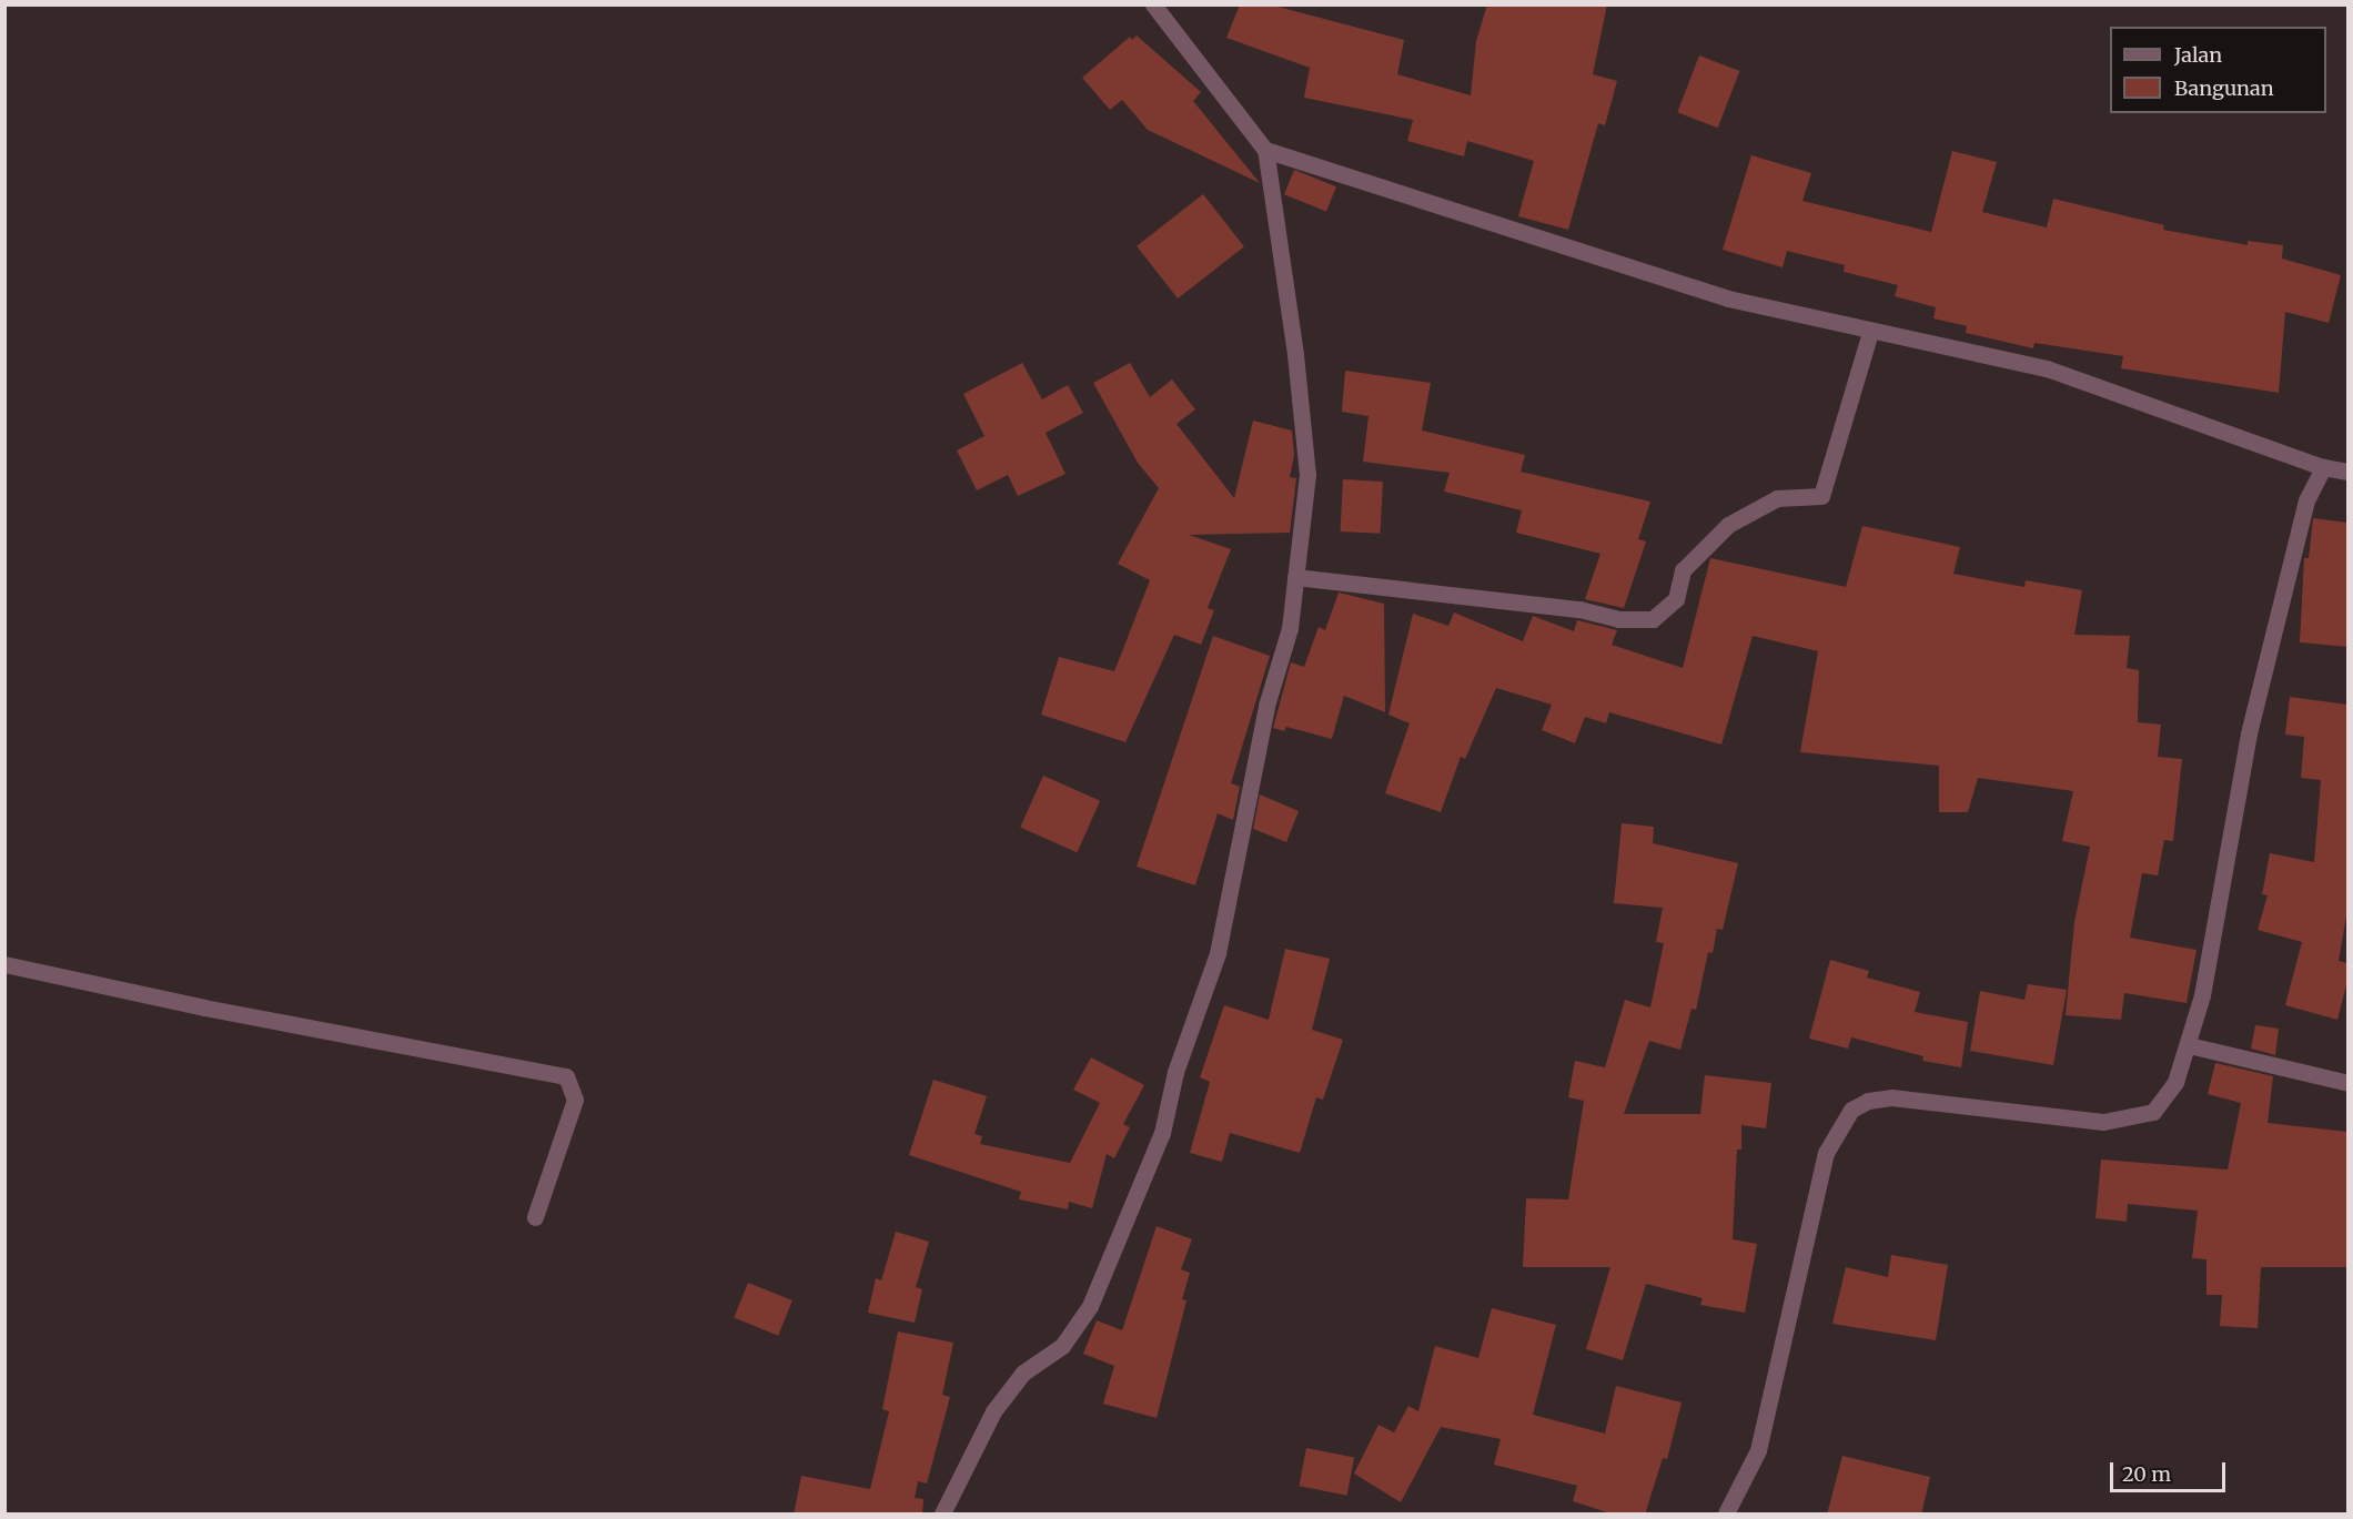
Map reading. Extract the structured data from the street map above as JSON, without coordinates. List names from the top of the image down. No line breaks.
{"legend":["Jalan","Bangunan"],"scale_bar":"20 m"}
